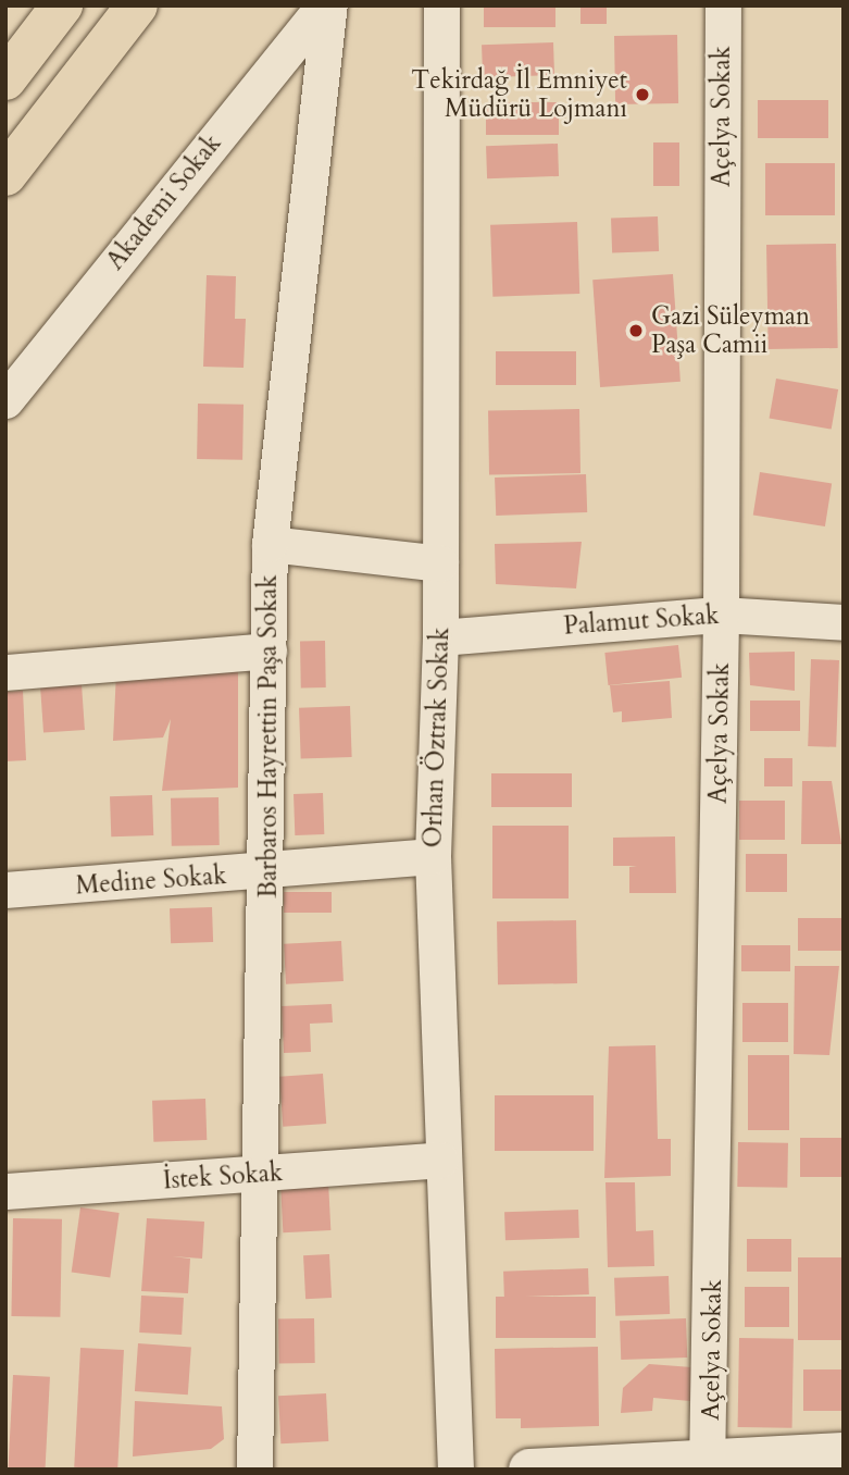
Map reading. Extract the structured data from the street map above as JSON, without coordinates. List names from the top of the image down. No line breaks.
{"streets":{"street":["Açelya Sokak","Akademi Sokak","Palamut Sokak","Barbaros Hayrettin Paşa Sokak","Orhan Öztrak Sokak","Medine Sokak","İstek Sokak"]},"crossings":[["Açelya Sokak","Palamut Sokak"],["Palamut Sokak","Orhan Öztrak Sokak"],["Barbaros Hayrettin Paşa Sokak","Medine Sokak"],["Barbaros Hayrettin Paşa Sokak","İstek Sokak"],["Orhan Öztrak Sokak","Medine Sokak"],["Orhan Öztrak Sokak","İstek Sokak"]],"places":["Tekirdağ İl Emniyet Müdürü Lojmanı","Gazi Süleyman Paşa Camii"]}
